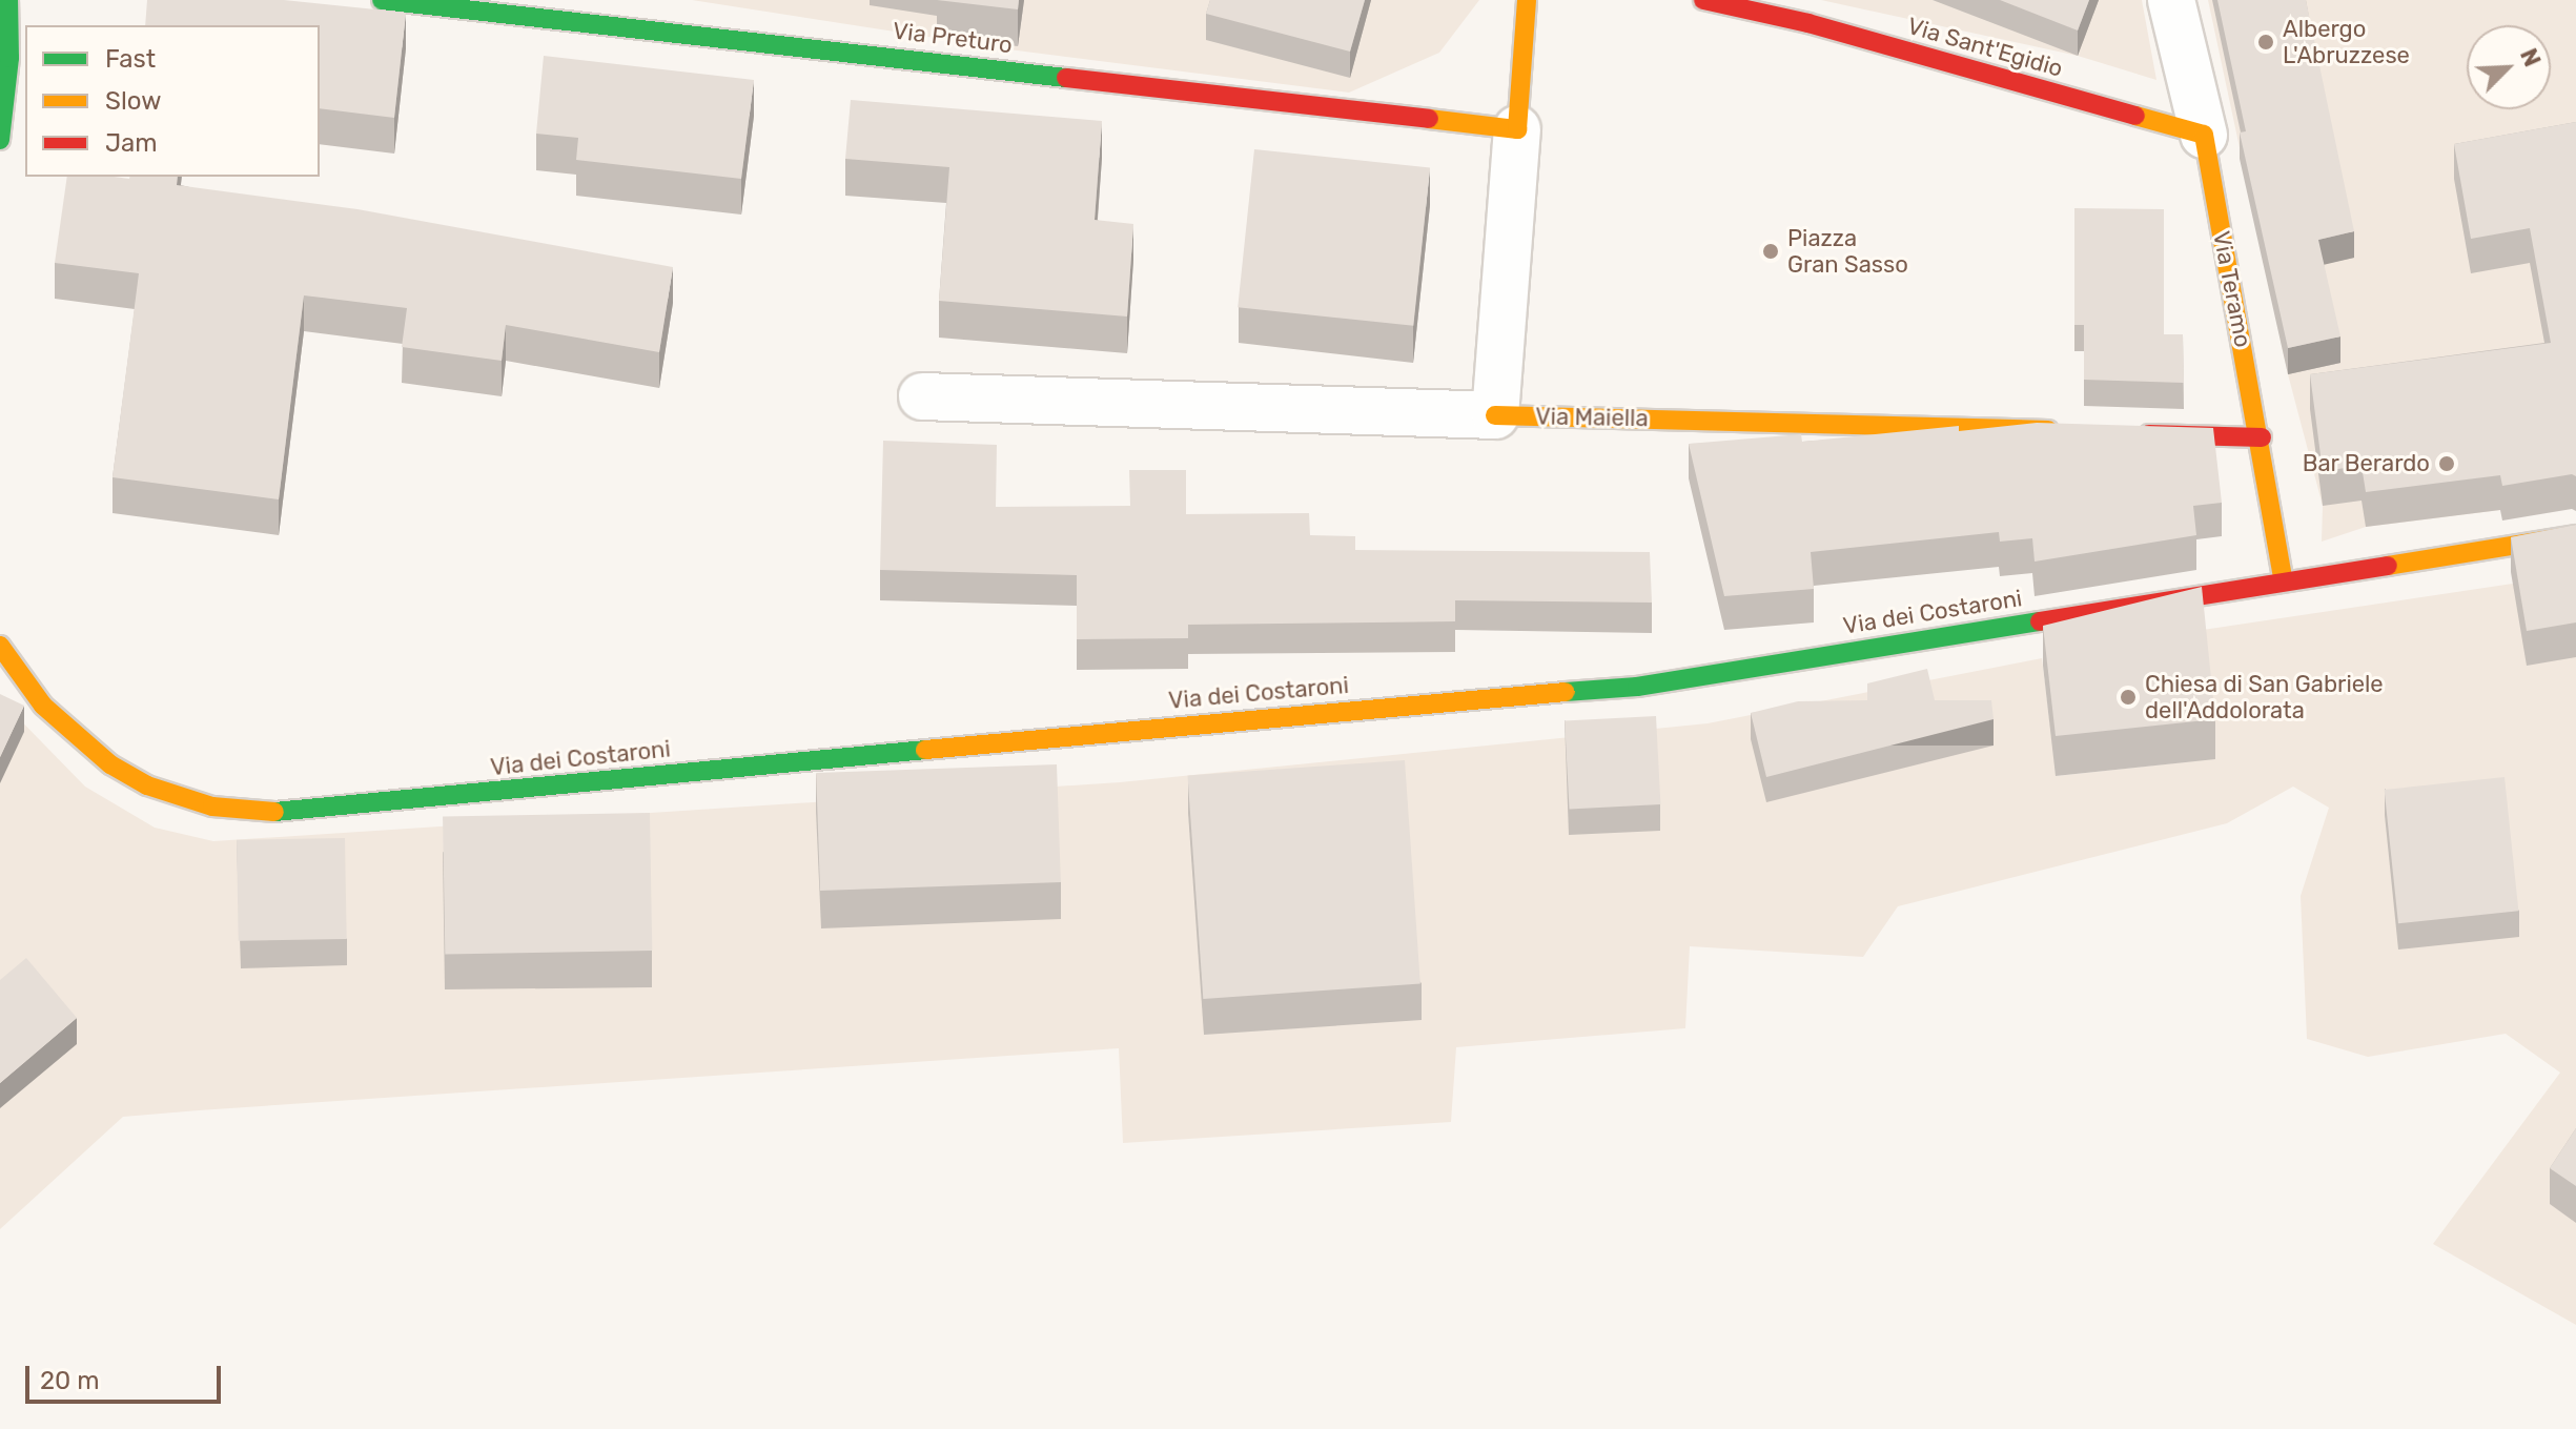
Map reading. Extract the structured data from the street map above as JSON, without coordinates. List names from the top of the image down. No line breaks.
{"streets":{"street":["Via Preturo","Via Sant'Egidio","Via Teramo","Via Maiella","Via dei Costaroni"]},"crossings":[["Via Sant'Egidio","Via Teramo"],["Via Teramo","Via dei Costaroni"]],"places":["Albergo L'Abruzzese","Piazza Gran Sasso","Bar Berardo","Chiesa di San Gabriele dell'Addolorata"],"legend":["Fast","Slow","Jam"],"scale_bar":"20 m","north":"top right"}
